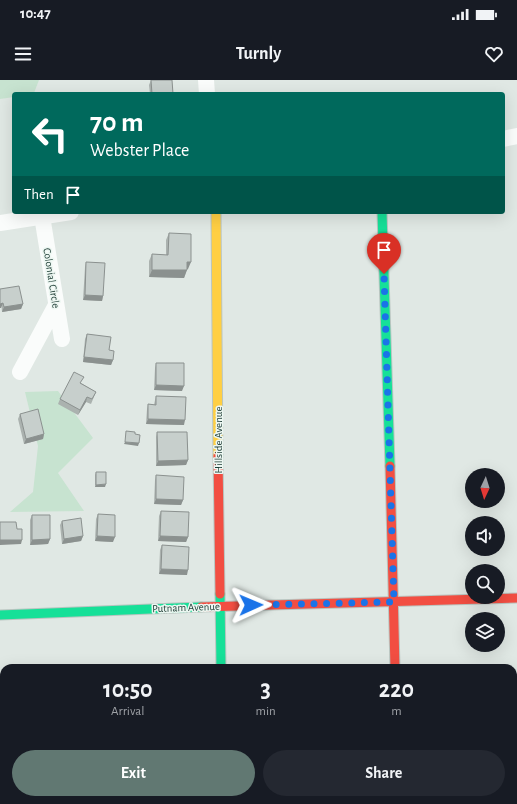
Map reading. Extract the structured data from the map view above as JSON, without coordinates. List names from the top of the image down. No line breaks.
{"streets":{"street":["Colonial Circle","Hillside Avenue","Putnam Avenue"]},"crossings":[["Hillside Avenue","Putnam Avenue"]],"north":"bottom","page":{"status":"10:47","header":"Turnly","turn":["70 m","Webster Place"],"then":"Then","eta":["10:50","Arrival","3","min","220","m"],"buttons":["Exit","Share"]}}
